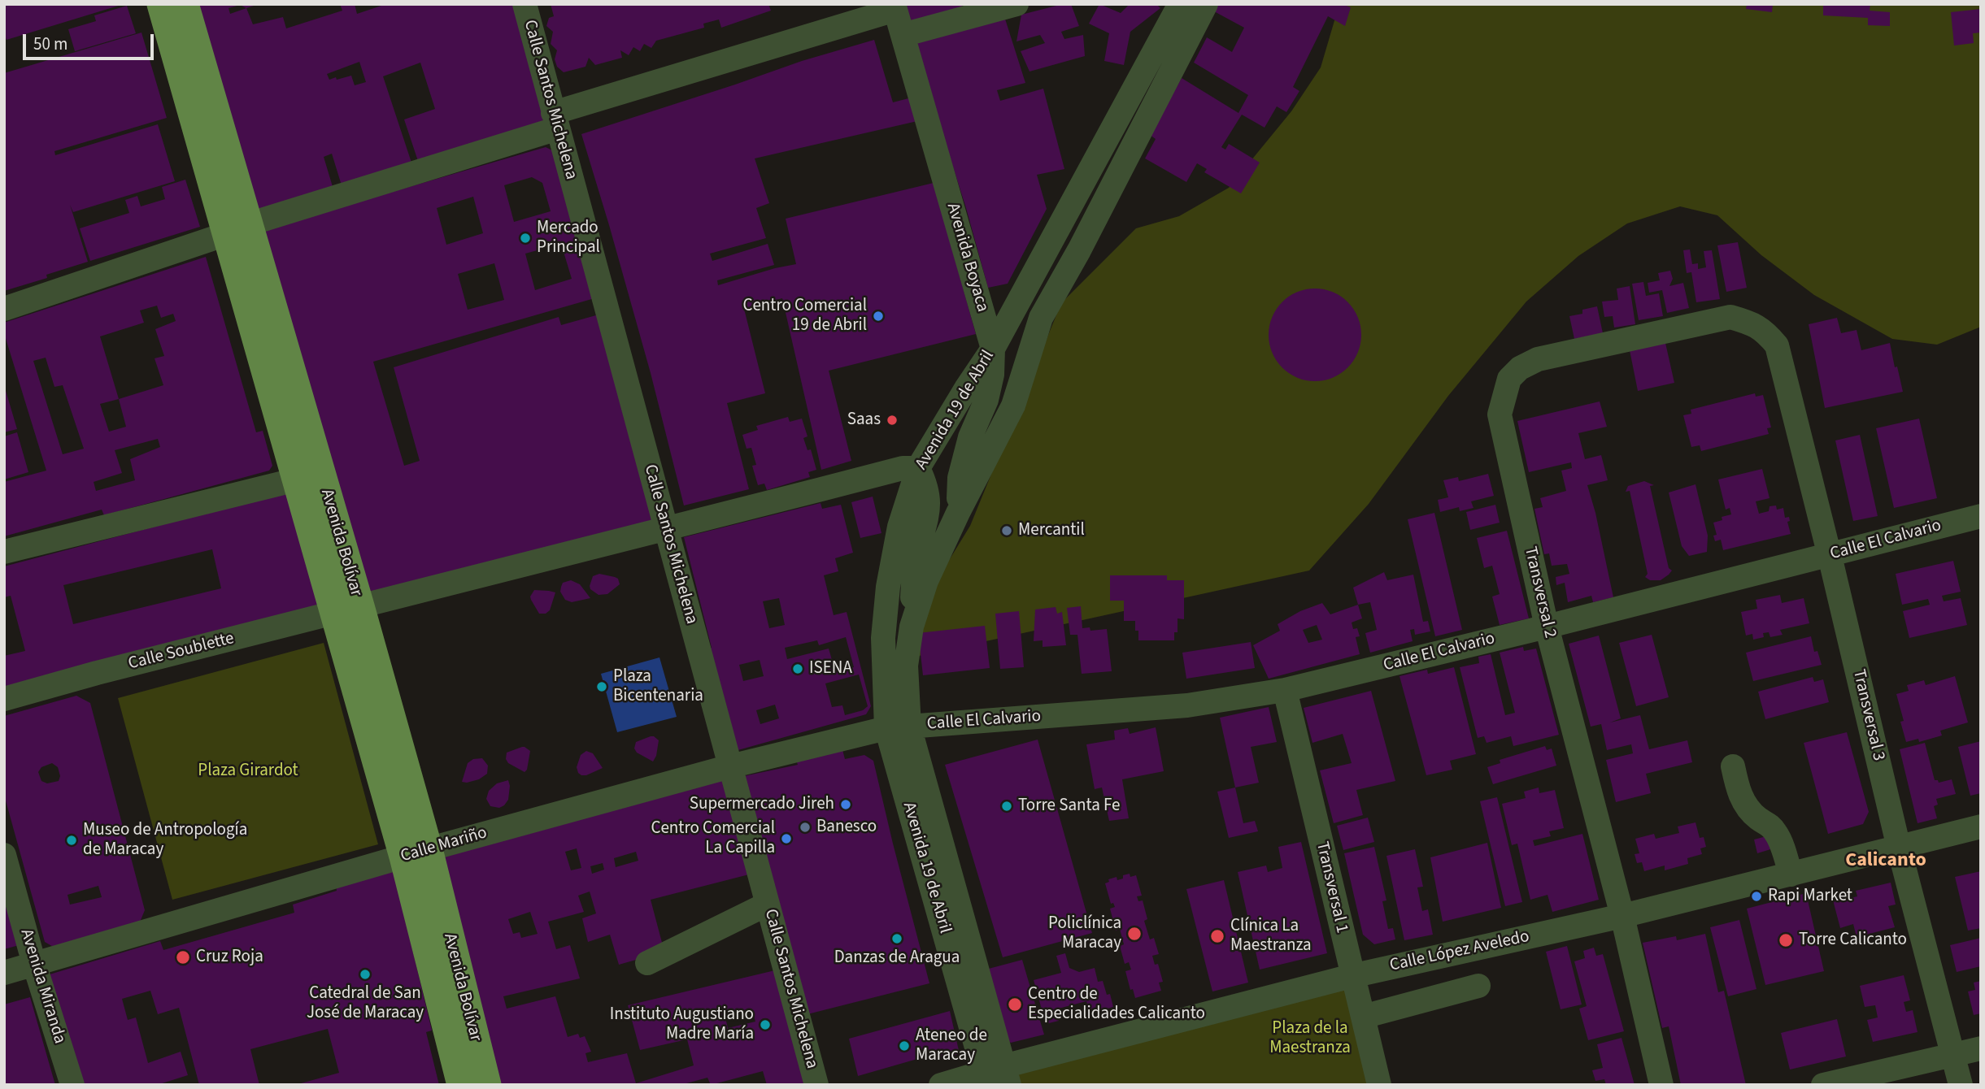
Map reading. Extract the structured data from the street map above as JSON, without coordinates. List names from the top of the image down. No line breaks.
{"streets":{"main road":["Avenida Bolívar"],"street":["Calle Santos Michelena","Avenida Boyaca","Avenida 19 de Abril","Calle El Calvario","Transversal 2","Calle Soublette","Transversal 3","Calle Mariño","Transversal 1","Calle López Aveledo","Avenida Miranda"]},"crossings":[["Calle Santos Michelena","Calle Soublette"],["Calle Santos Michelena","Calle Mariño"],["Avenida Boyaca","Avenida 19 de Abril"],["Avenida 19 de Abril","Calle El Calvario"],["Avenida 19 de Abril","Calle Soublette"],["Avenida 19 de Abril","Calle Mariño"],["Avenida 19 de Abril","Calle López Aveledo"],["Calle El Calvario","Transversal 2"],["Calle El Calvario","Transversal 3"],["Calle El Calvario","Calle Mariño"],["Calle El Calvario","Transversal 1"],["Avenida Bolívar","Calle Soublette"],["Avenida Bolívar","Calle Mariño"],["Transversal 2","Transversal 3"],["Transversal 2","Calle López Aveledo"],["Transversal 3","Calle López Aveledo"],["Calle Mariño","Avenida Miranda"],["Transversal 1","Calle López Aveledo"]],"districts":["Calicanto"],"parks":["Plaza Girardot","Plaza de la Maestranza"],"places":["Mercado Principal","Centro Comercial 19 de Abril","Saas","Mercantil","ISENA","Plaza Bicentenaria","Supermercado Jireh","Torre Santa Fe","Banesco","Centro Comercial La Capilla","Museo de Antropología de Maracay","Rapi Market","Policlínica Maracay","Clínica La Maestranza","Danzas de Aragua","Torre Calicanto","Cruz Roja","Catedral de San José de Maracay","Centro de Especialidades Calicanto","Instituto Augustiano Madre María","Ateneo de Maracay"],"scale_bar":"50 m"}
